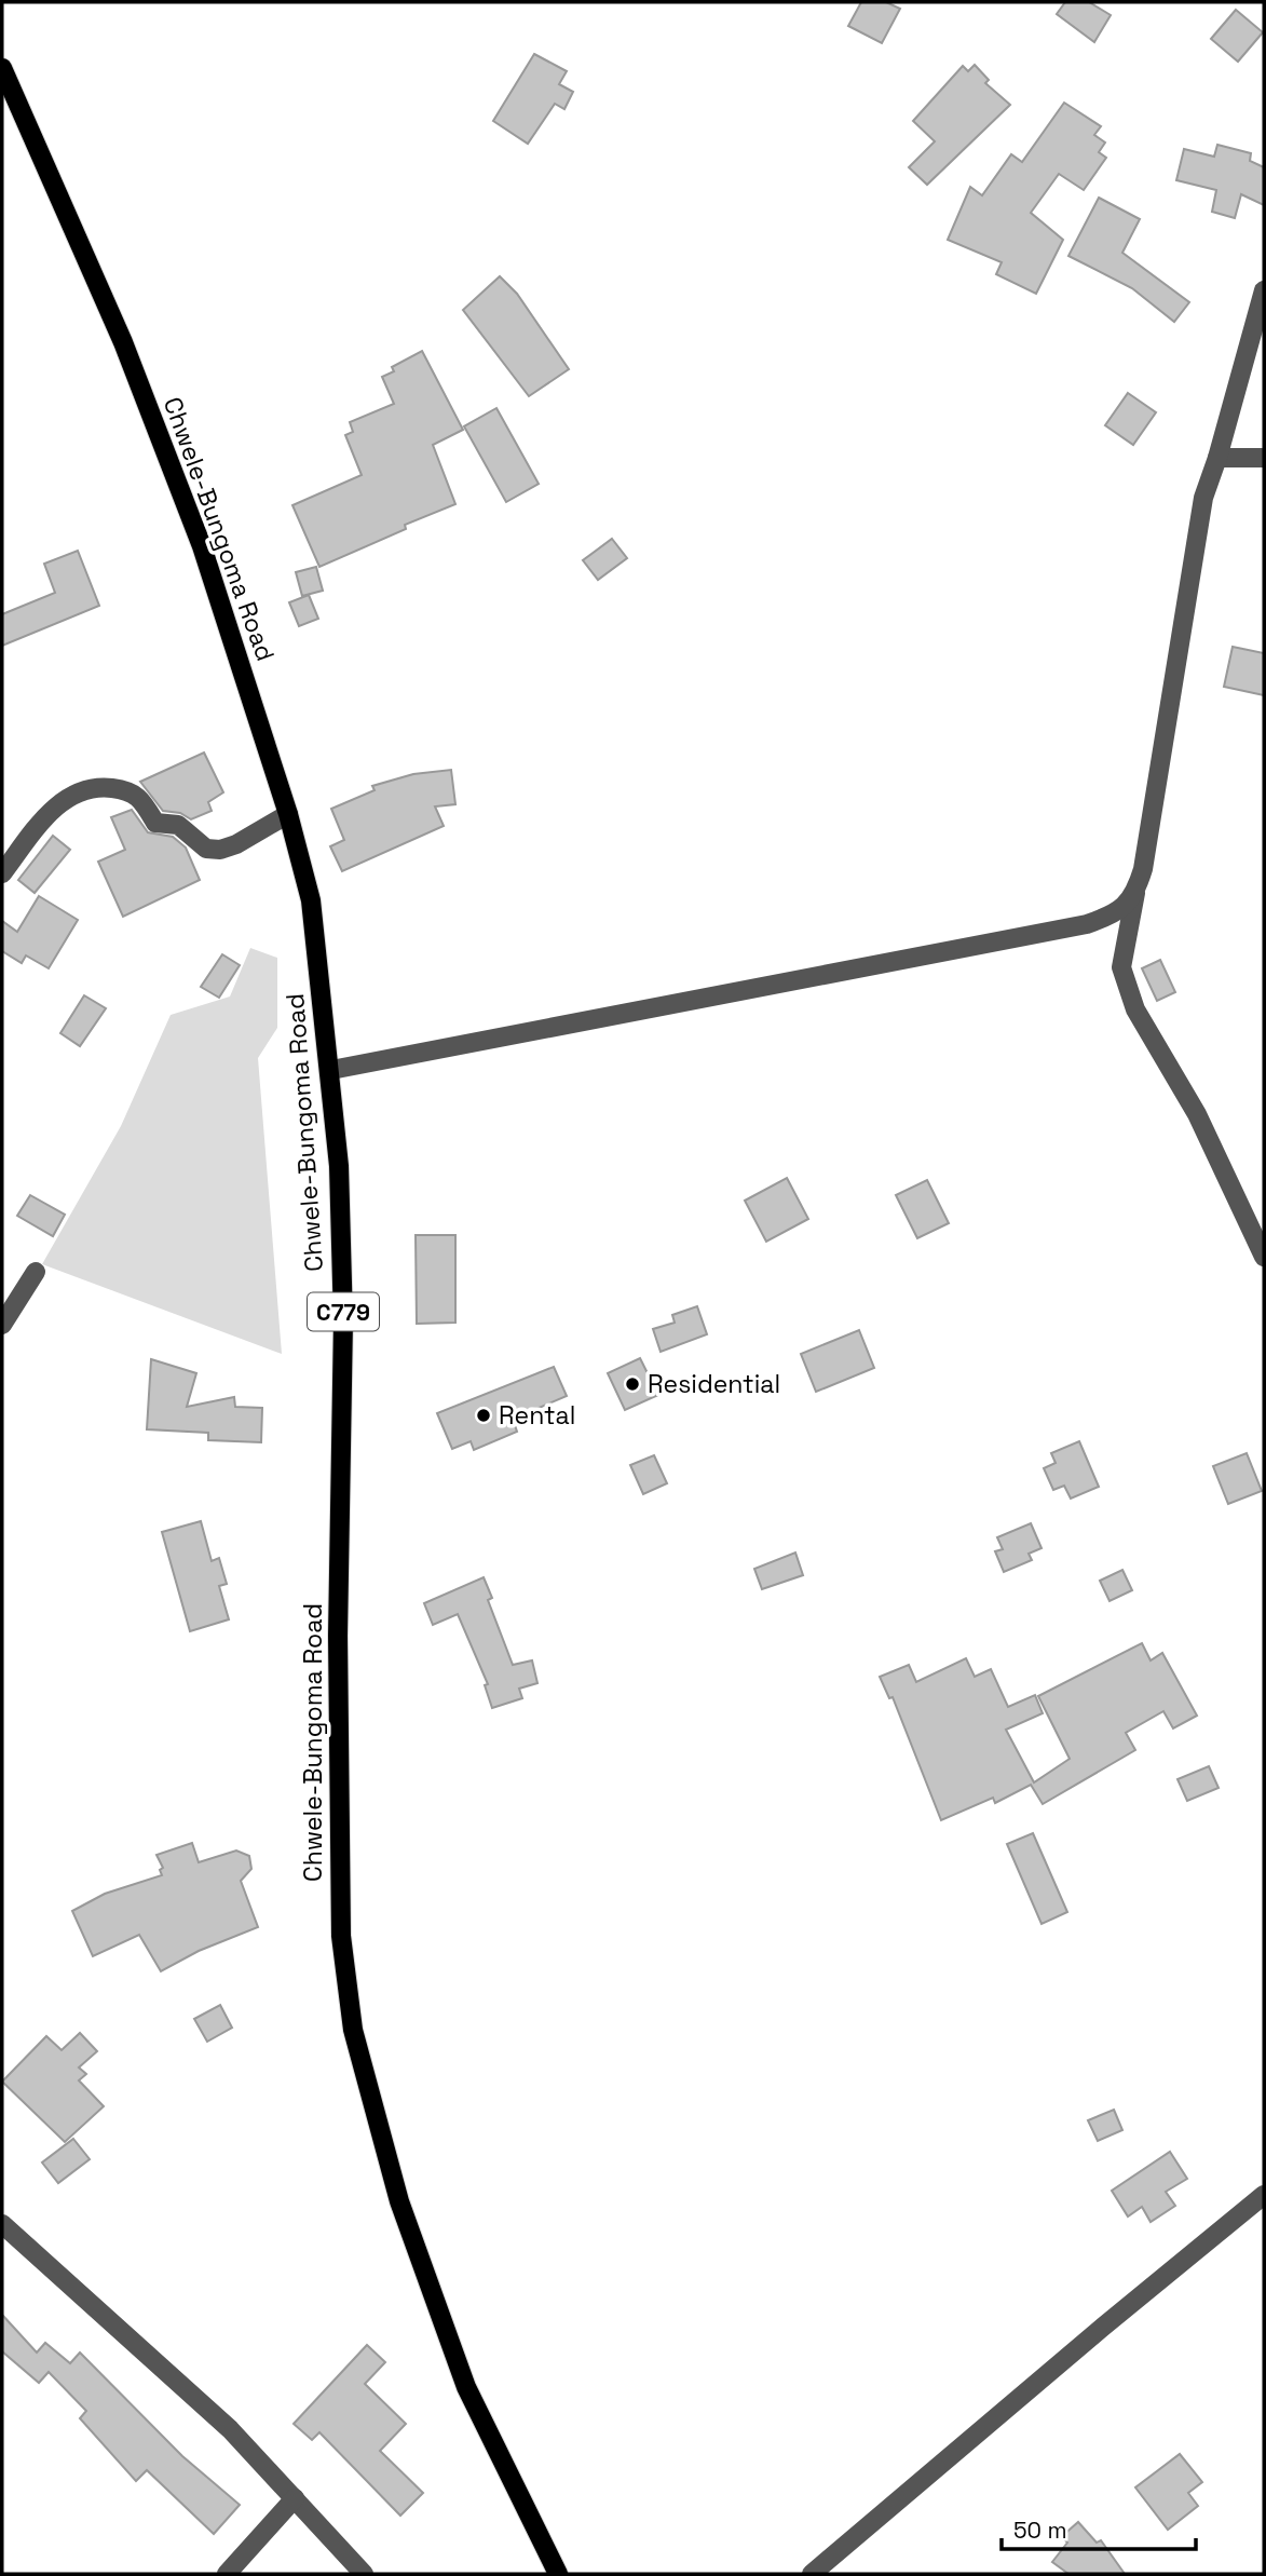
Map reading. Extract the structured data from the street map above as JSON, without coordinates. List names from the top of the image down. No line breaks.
{"streets":{"main road":["Chwele-Bungoma Road","C779"]},"places":["Residential","Rental"],"scale_bar":"50 m"}
